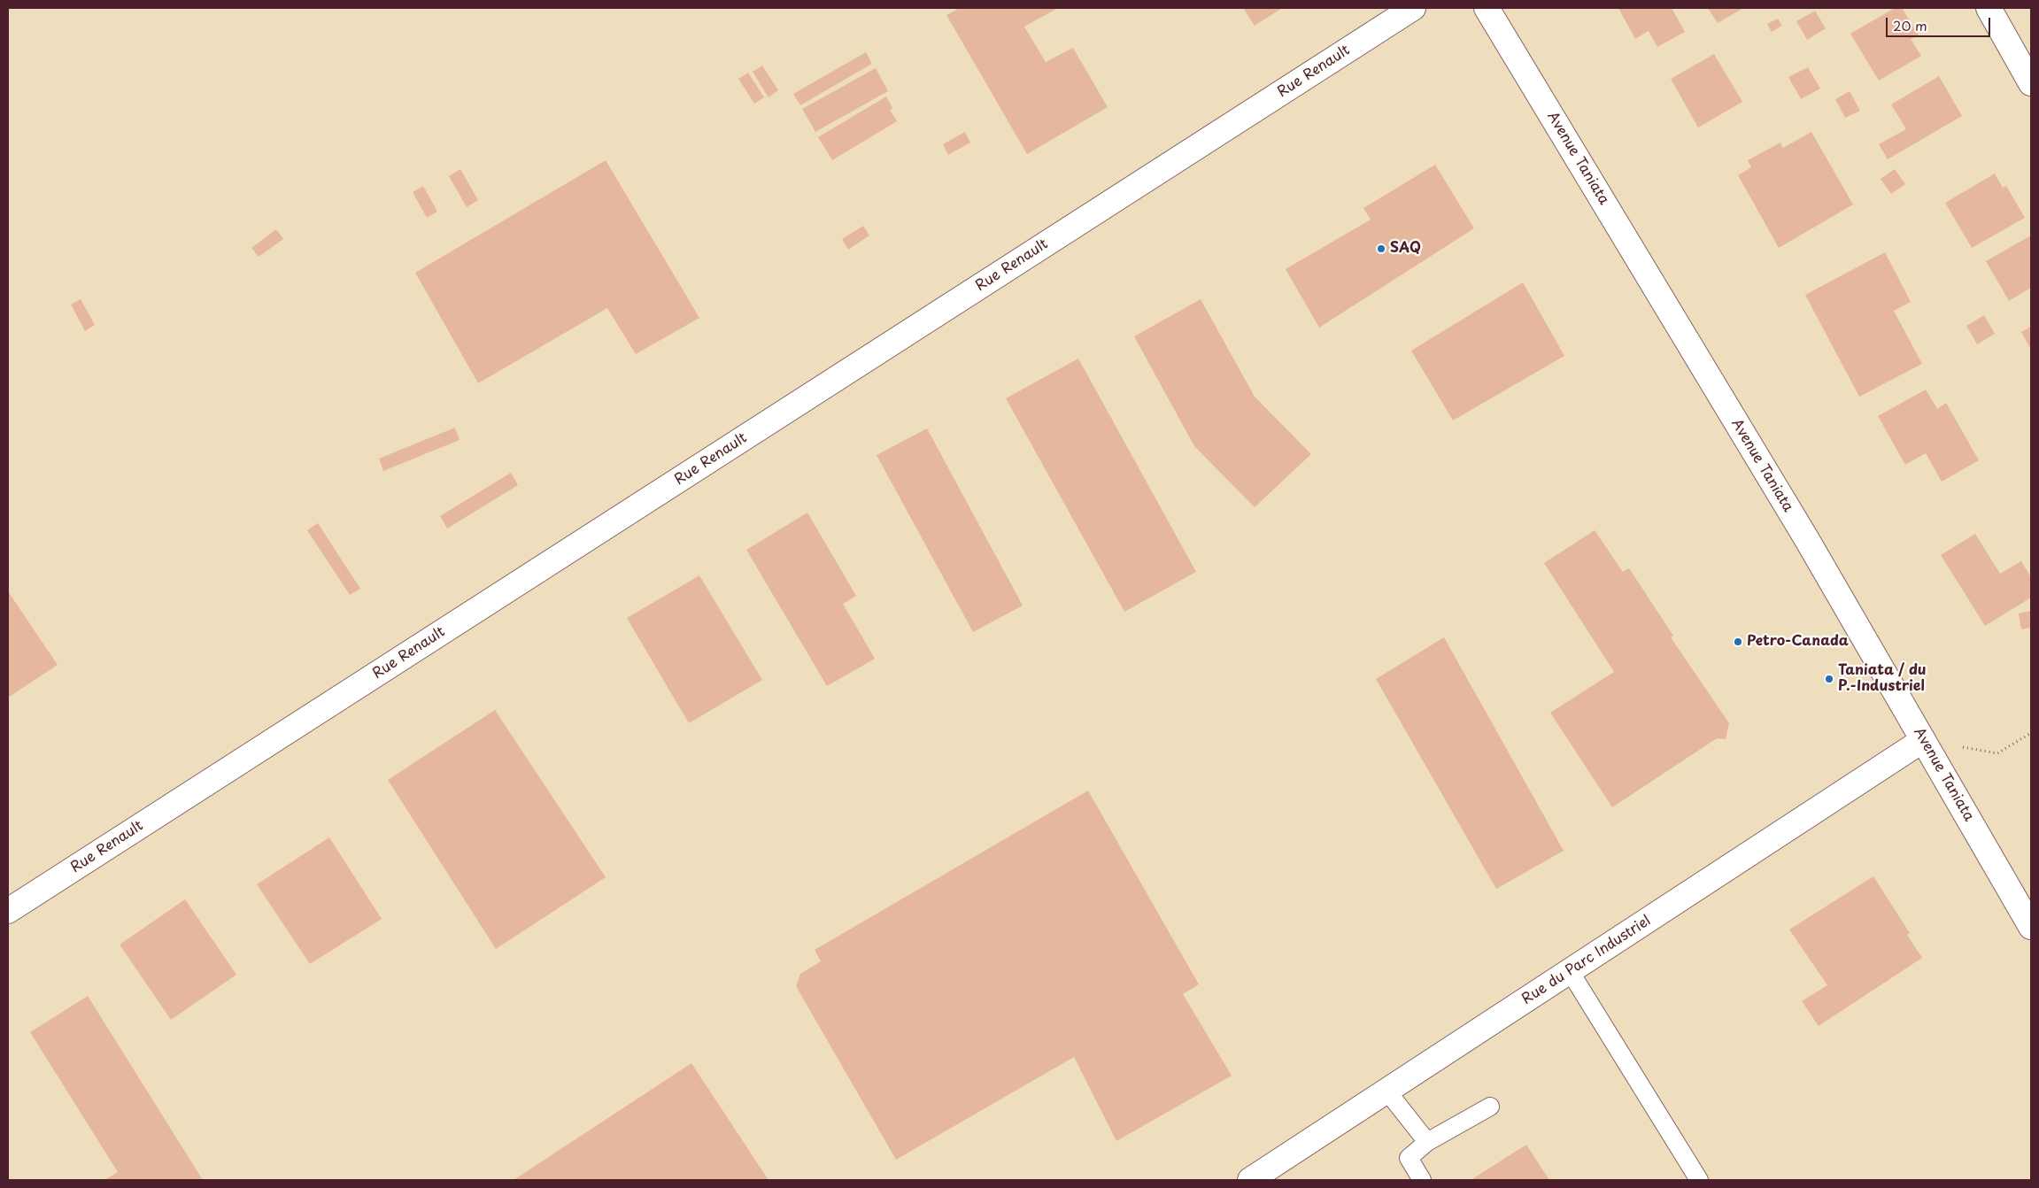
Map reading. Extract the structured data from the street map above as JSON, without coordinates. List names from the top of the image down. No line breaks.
{"streets":{"street":["Rue Renault","Avenue Taniata","Rue du Parc Industriel"]},"crossings":[["Avenue Taniata","Rue du Parc Industriel"]],"places":["SAQ","Petro-Canada","Taniata / du P.-Industriel"],"scale_bar":"20 m"}
